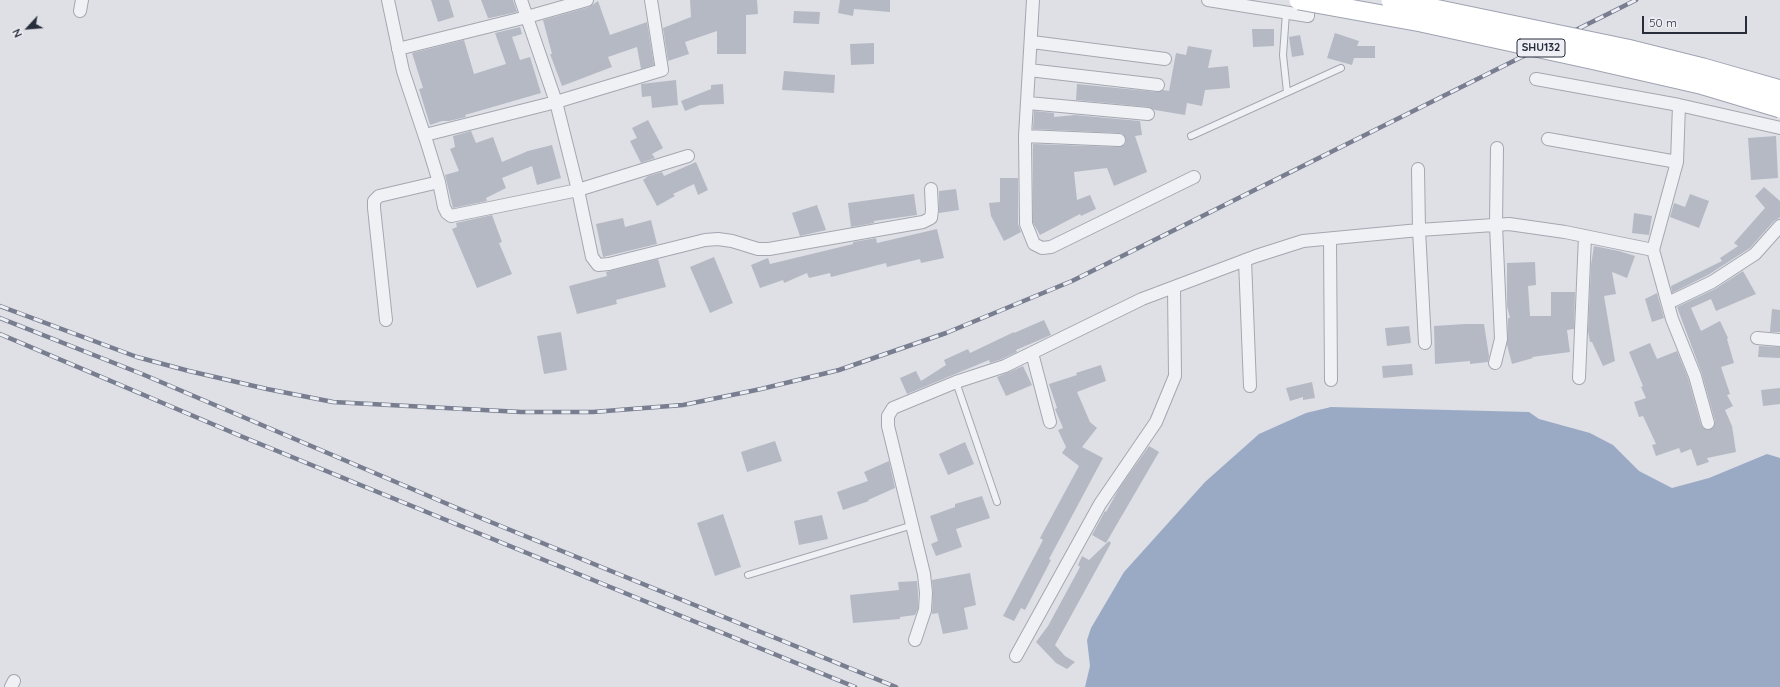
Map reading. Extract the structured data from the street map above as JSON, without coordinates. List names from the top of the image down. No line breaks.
{"streets":{"main road":["SHU132"]},"scale_bar":"50 m","north":"bottom left"}
